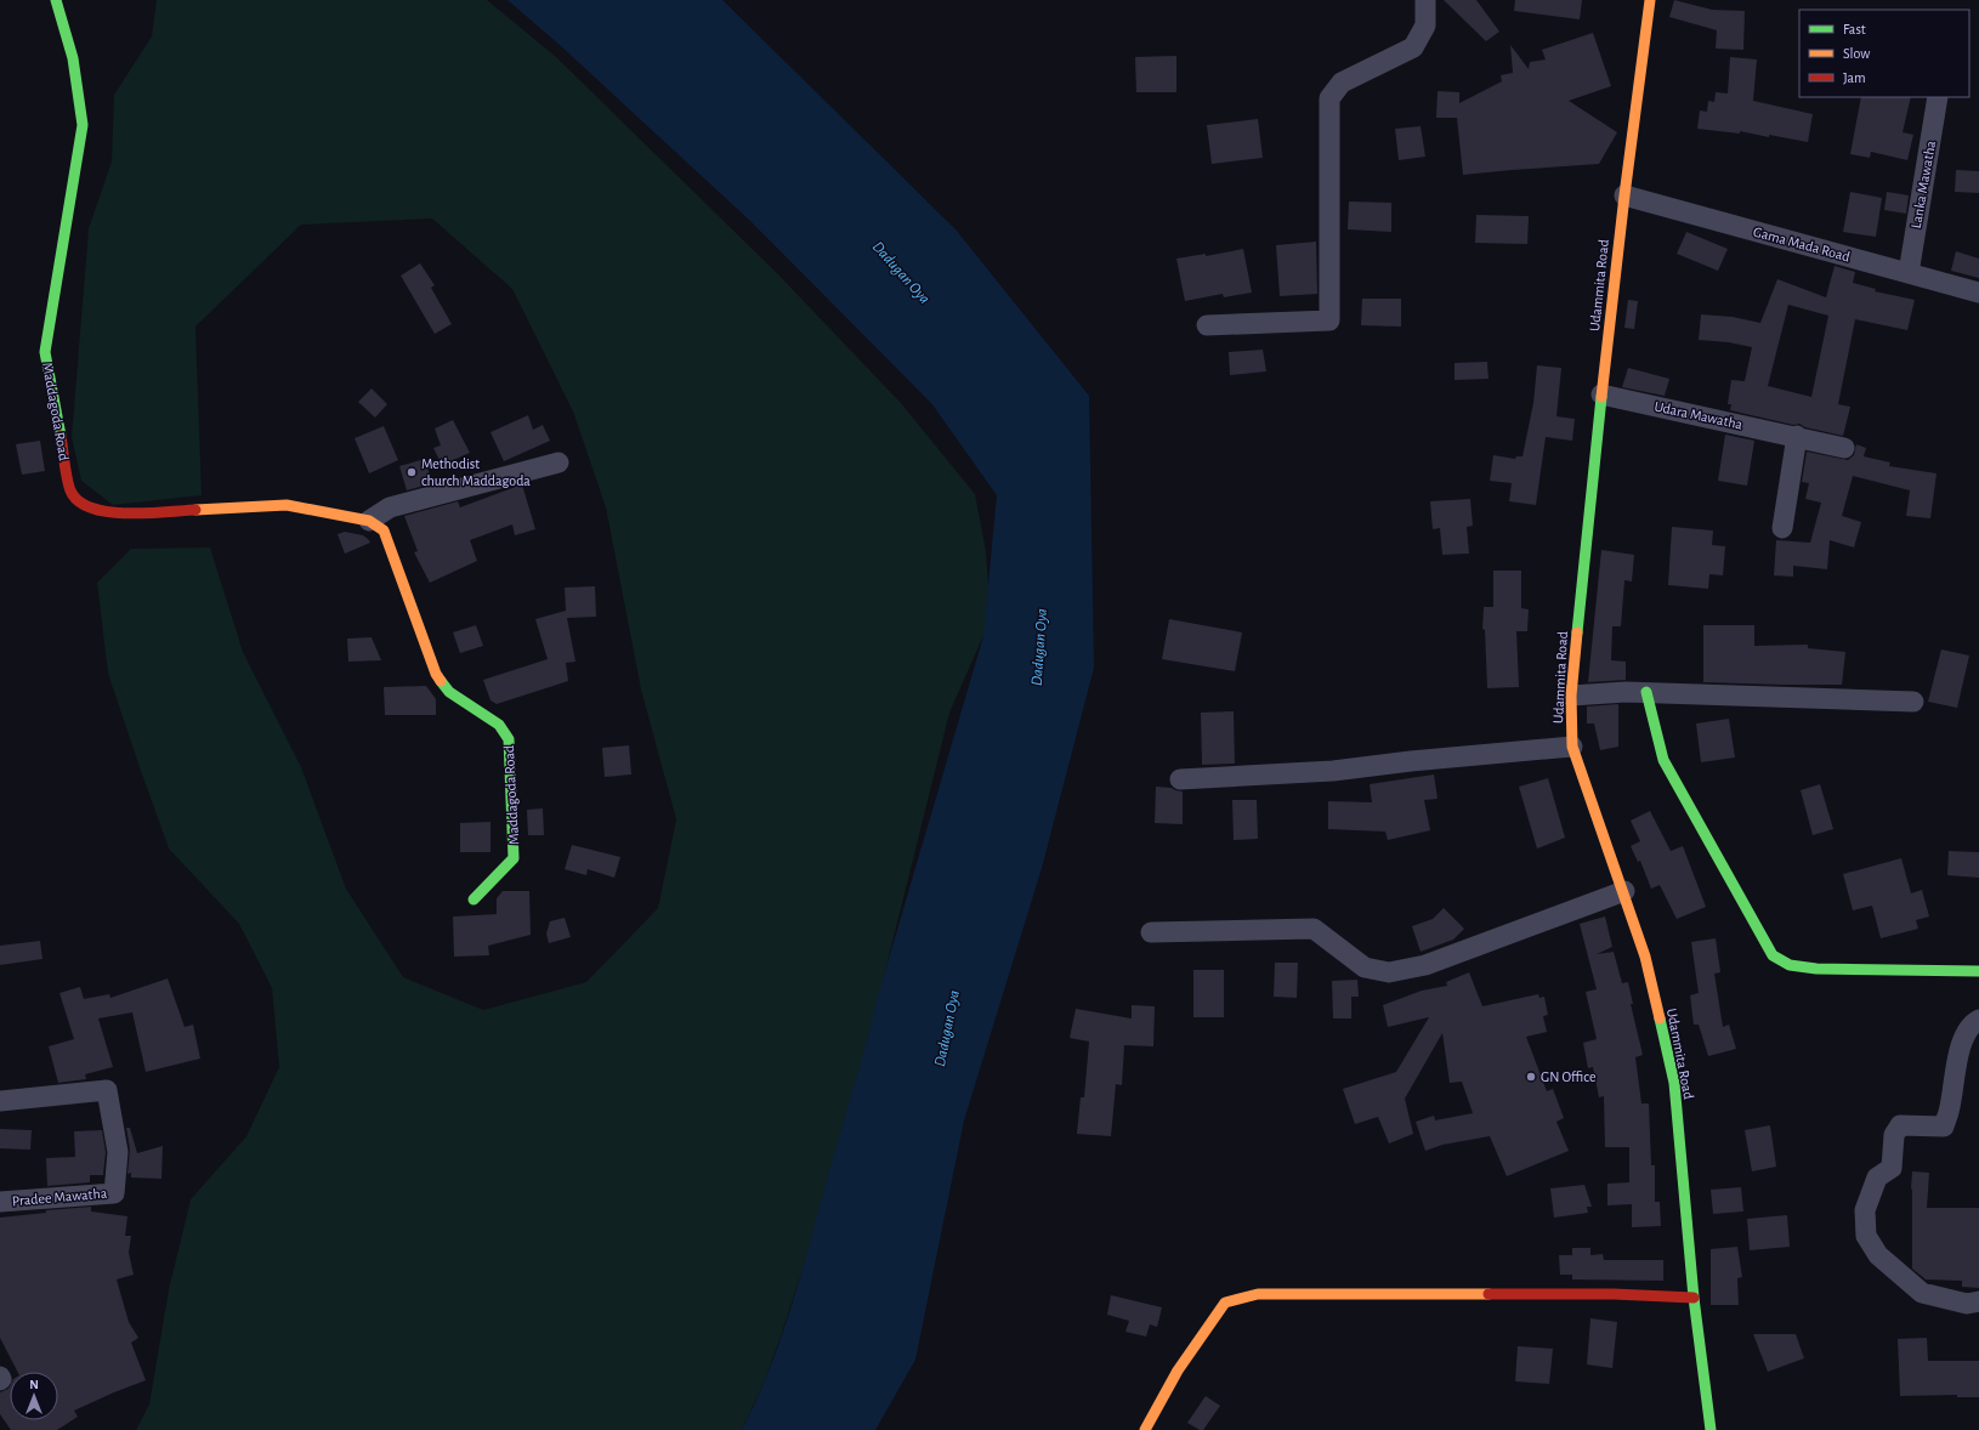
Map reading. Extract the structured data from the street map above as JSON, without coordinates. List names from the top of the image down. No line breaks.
{"streets":{"street":["Lanka Mawatha","Gama Mada Road","Udammita Road","Maddagoda Road","Udara Mawatha","Pradee Mawatha"]},"crossings":[["Lanka Mawatha","Gama Mada Road"],["Gama Mada Road","Udammita Road"],["Udammita Road","Udara Mawatha"]],"water":["Dadugan Oya"],"places":["Methodist church Maddagoda","GN Office"],"legend":["Fast","Slow","Jam"],"north":"top"}
